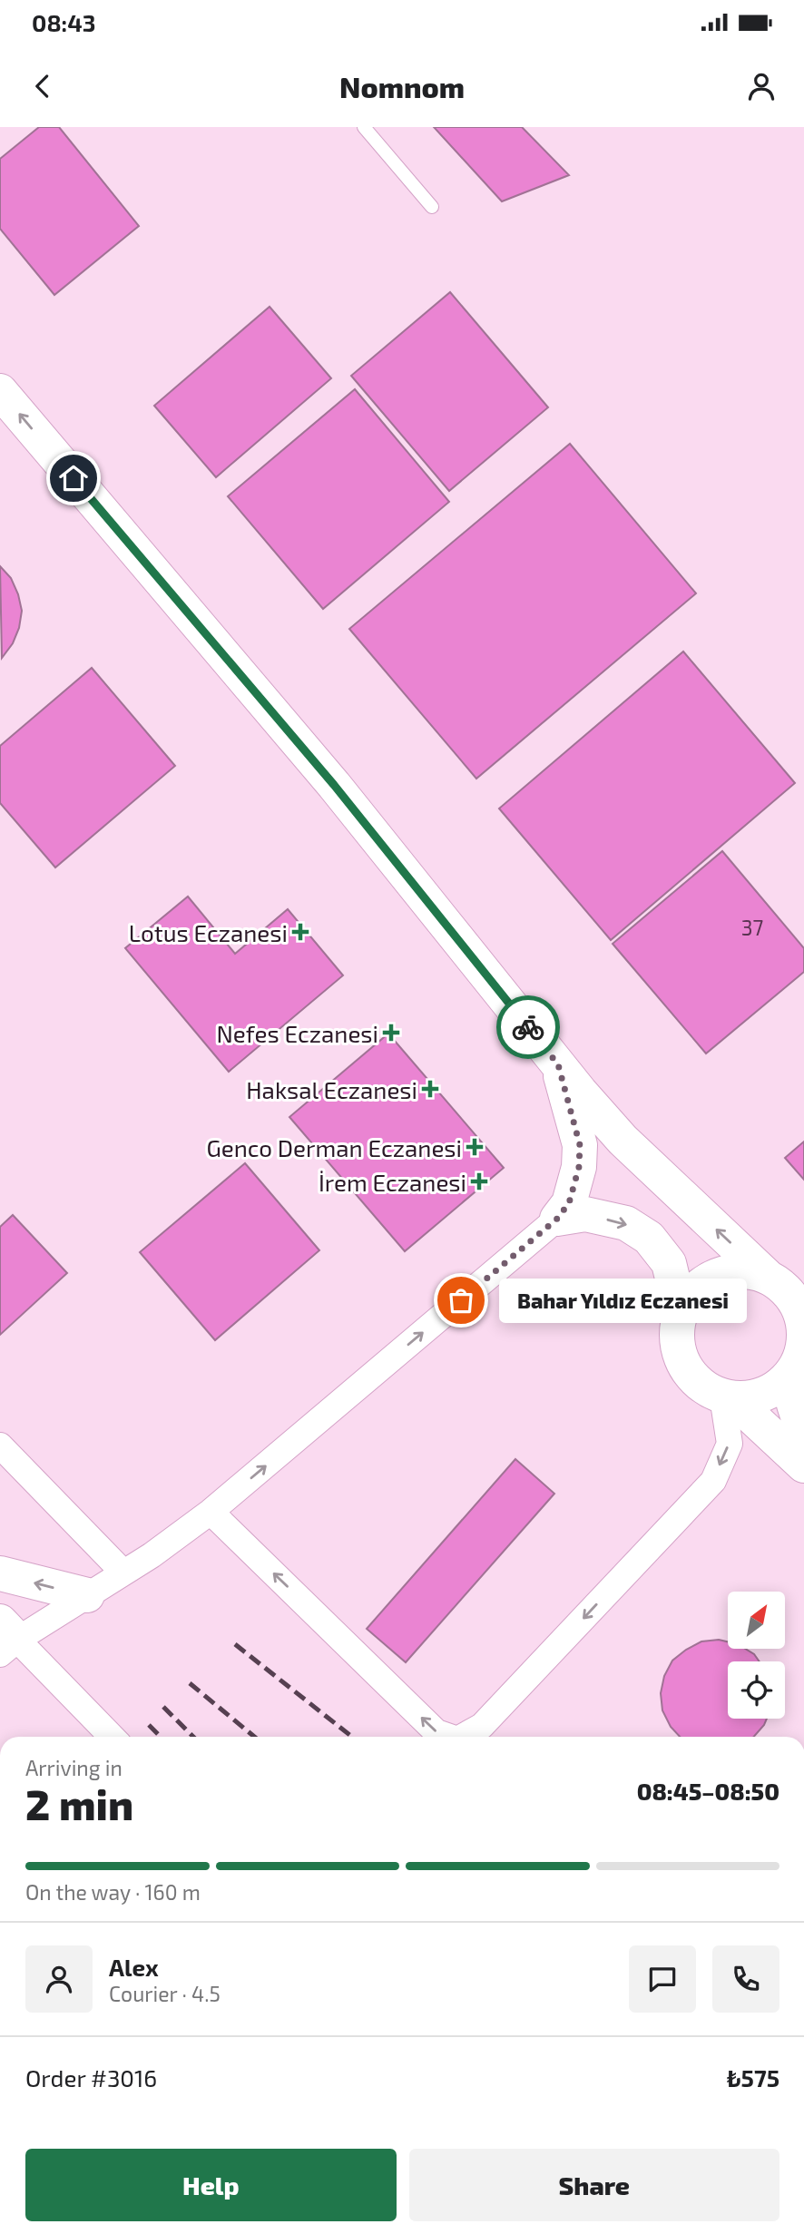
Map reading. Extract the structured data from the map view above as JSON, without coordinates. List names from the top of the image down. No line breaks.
{"places":{"health":["Lotus Eczanesi","Nefes Eczanesi","Haksal Eczanesi","Genco Derman Eczanesi","İrem Eczanesi"],"other":["Bahar Yıldız Eczanesi"]},"house_numbers":["37"],"north":"top right","page":{"status":"08:43","header":"Nomnom","bubble":"Bahar Yıldız Eczanesi","heading":["2 min","Arriving in","08:45–08:50"],"panel":["Alex","Courier · 4.5","Order #3016","₺575"],"bar":"On the way · 160 m","buttons":["Help","Share"]}}
